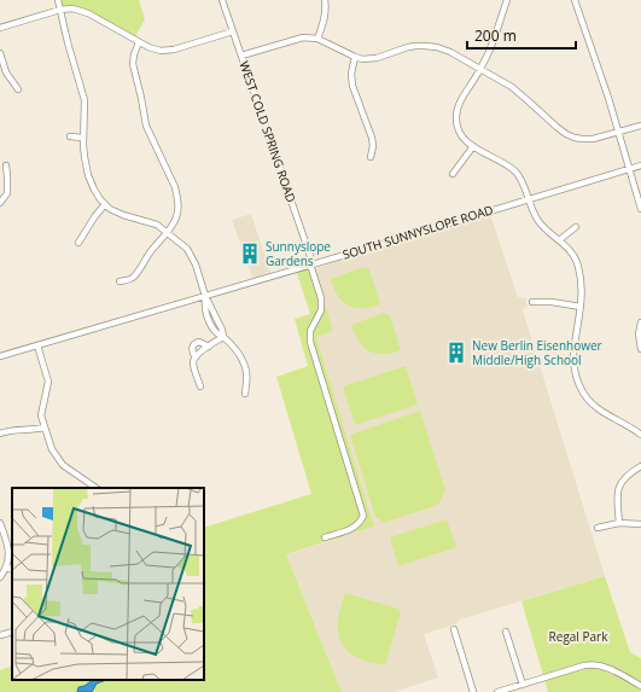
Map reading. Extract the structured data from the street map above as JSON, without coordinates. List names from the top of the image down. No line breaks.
{"streets":{"street":["WEST COLD SPRING ROAD","SOUTH SUNNYSLOPE ROAD"]},"crossings":[["WEST COLD SPRING ROAD","SOUTH SUNNYSLOPE ROAD"]],"parks":["Regal Park"],"places":{"building":["Sunnyslope Gardens","New Berlin Eisenhower Middle/High School"]},"scale_bar":"200 m"}
